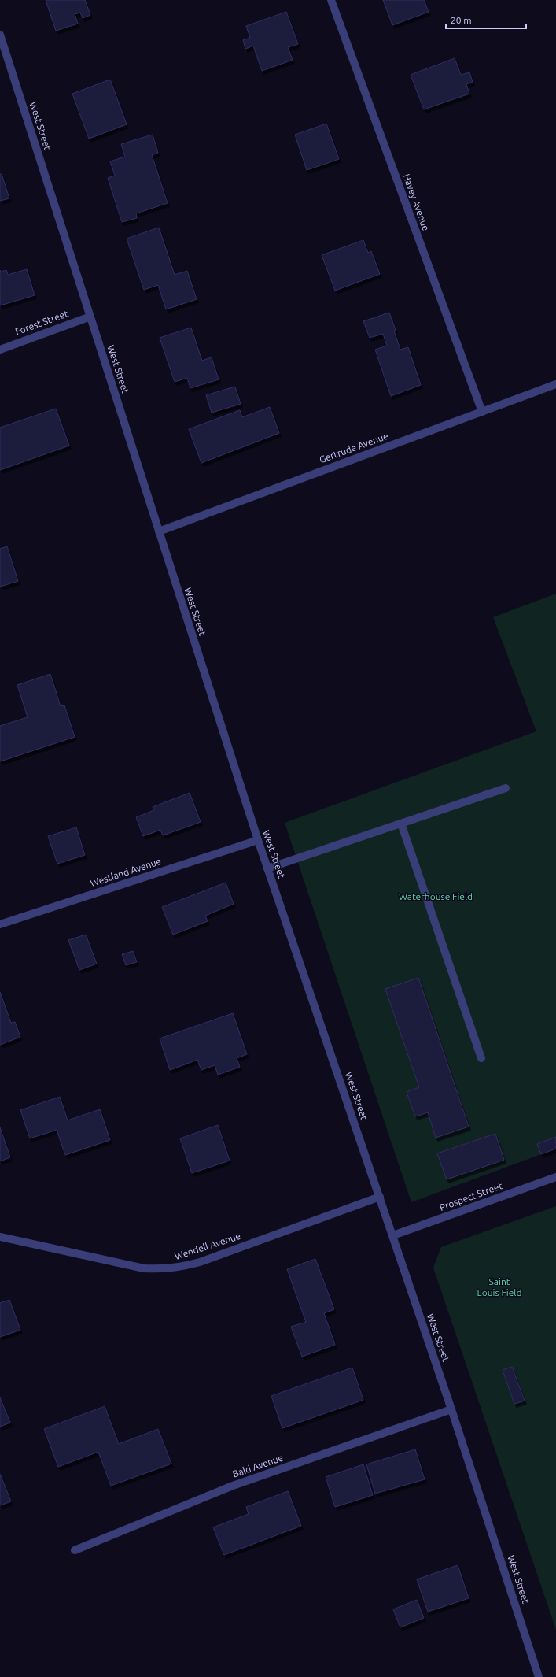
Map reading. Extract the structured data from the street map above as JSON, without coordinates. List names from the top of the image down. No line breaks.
{"streets":{"street":["West Street","Havey Avenue","Forest Street","Gertrude Avenue","Westland Avenue","Prospect Street","Wendell Avenue","Bald Avenue"]},"crossings":[["West Street","Forest Street"],["West Street","Gertrude Avenue"],["West Street","Westland Avenue"],["West Street","Prospect Street"],["West Street","Wendell Avenue"],["West Street","Bald Avenue"],["Havey Avenue","Gertrude Avenue"]],"parks":["Waterhouse Field","Saint Louis Field"],"scale_bar":"20 m"}
